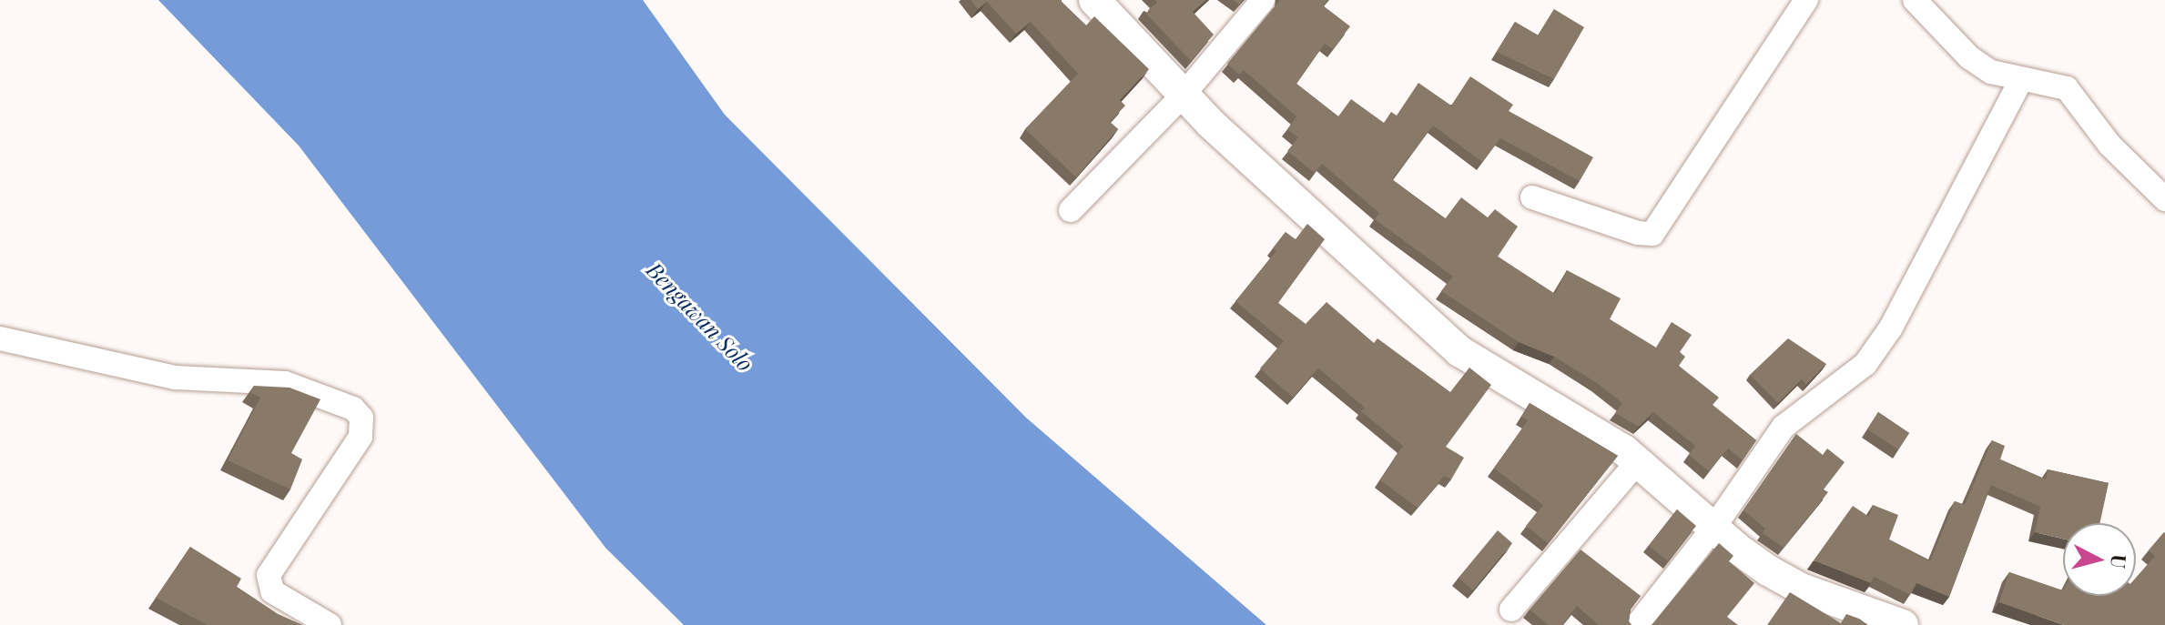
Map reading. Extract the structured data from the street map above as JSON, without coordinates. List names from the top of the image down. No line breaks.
{"water":["Bengawan Solo"],"north":"right"}
